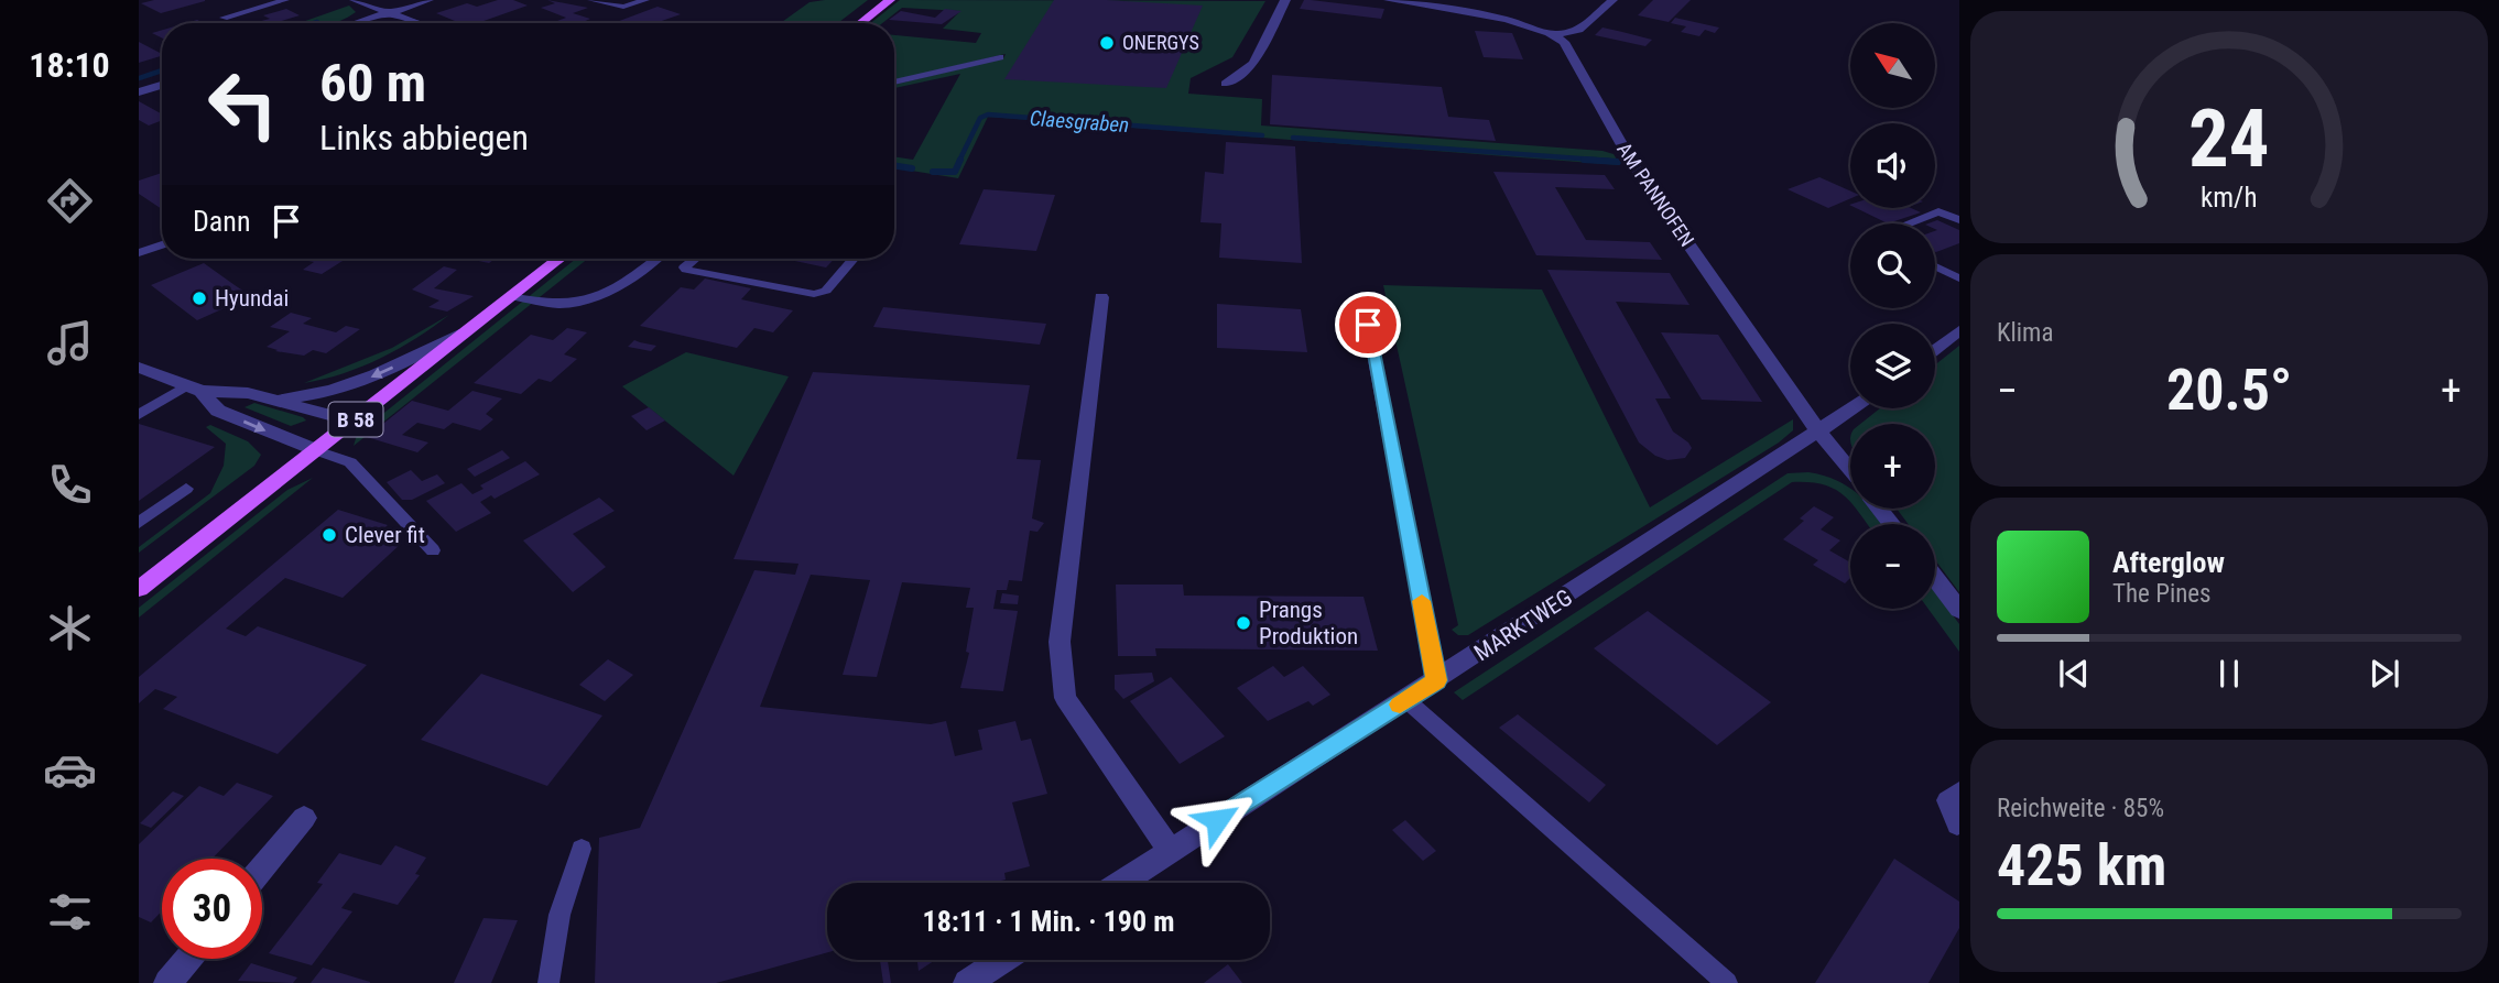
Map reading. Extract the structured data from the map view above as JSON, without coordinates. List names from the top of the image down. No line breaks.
{"streets":{"main road":["B 58"],"street":["AM PANNOFEN","MARKTWEG"]},"crossings":[["AM PANNOFEN","MARKTWEG"]],"water":["Claesgraben"],"places":["ONERGYS","Hyundai","Clever fit","Prangs Produktion"],"north":"top left","page":{"tabs":"18:10","map_buttons":["+","−"],"turn":["60 m","Links abbiegen"],"then":"Dann","tile":["Klima",["Reichweite · 85%","425 km"]],"heat":["−","20.5°","+"],"song":["Afterglow","The Pines"],"limit":"30","trip":"18:11 · 1 Min. · 190 m","gauge":["24","km/h"]}}
